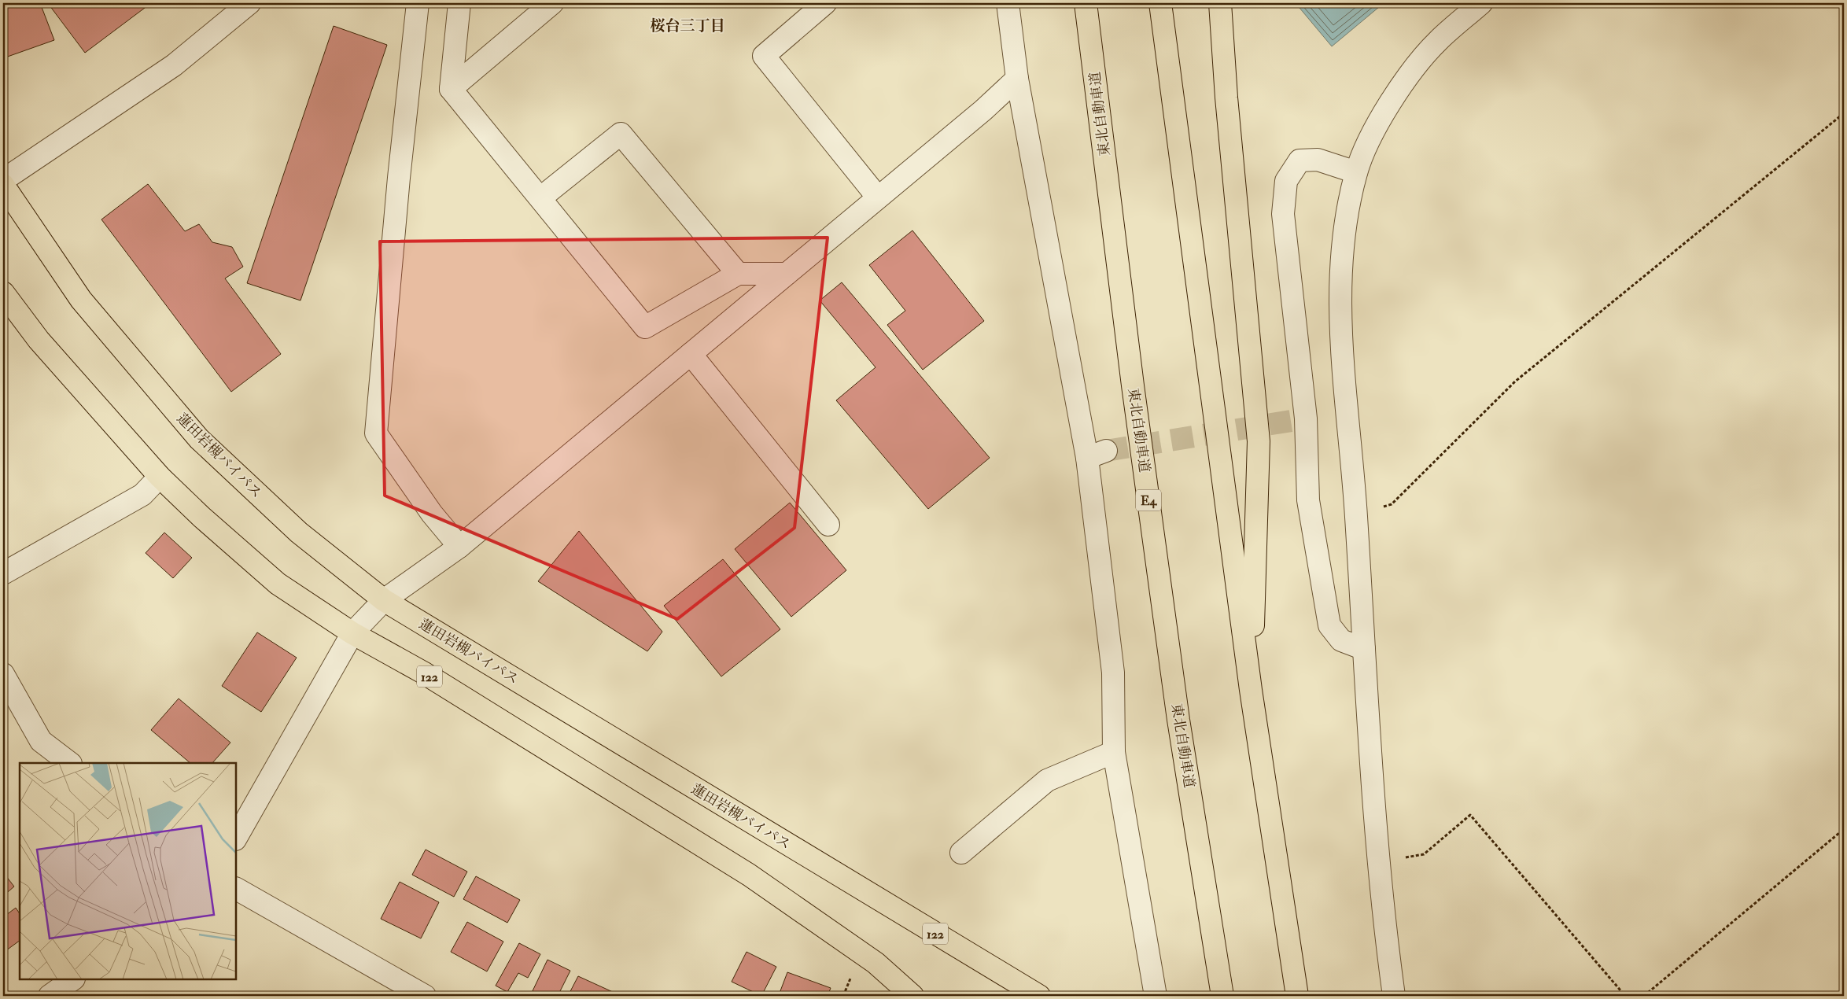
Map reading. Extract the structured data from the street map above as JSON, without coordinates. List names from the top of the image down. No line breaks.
{"streets":{"highway":["東北自動車道","蓮田岩槻バイパス","E4","122"]},"districts":["桜台三丁目"]}
